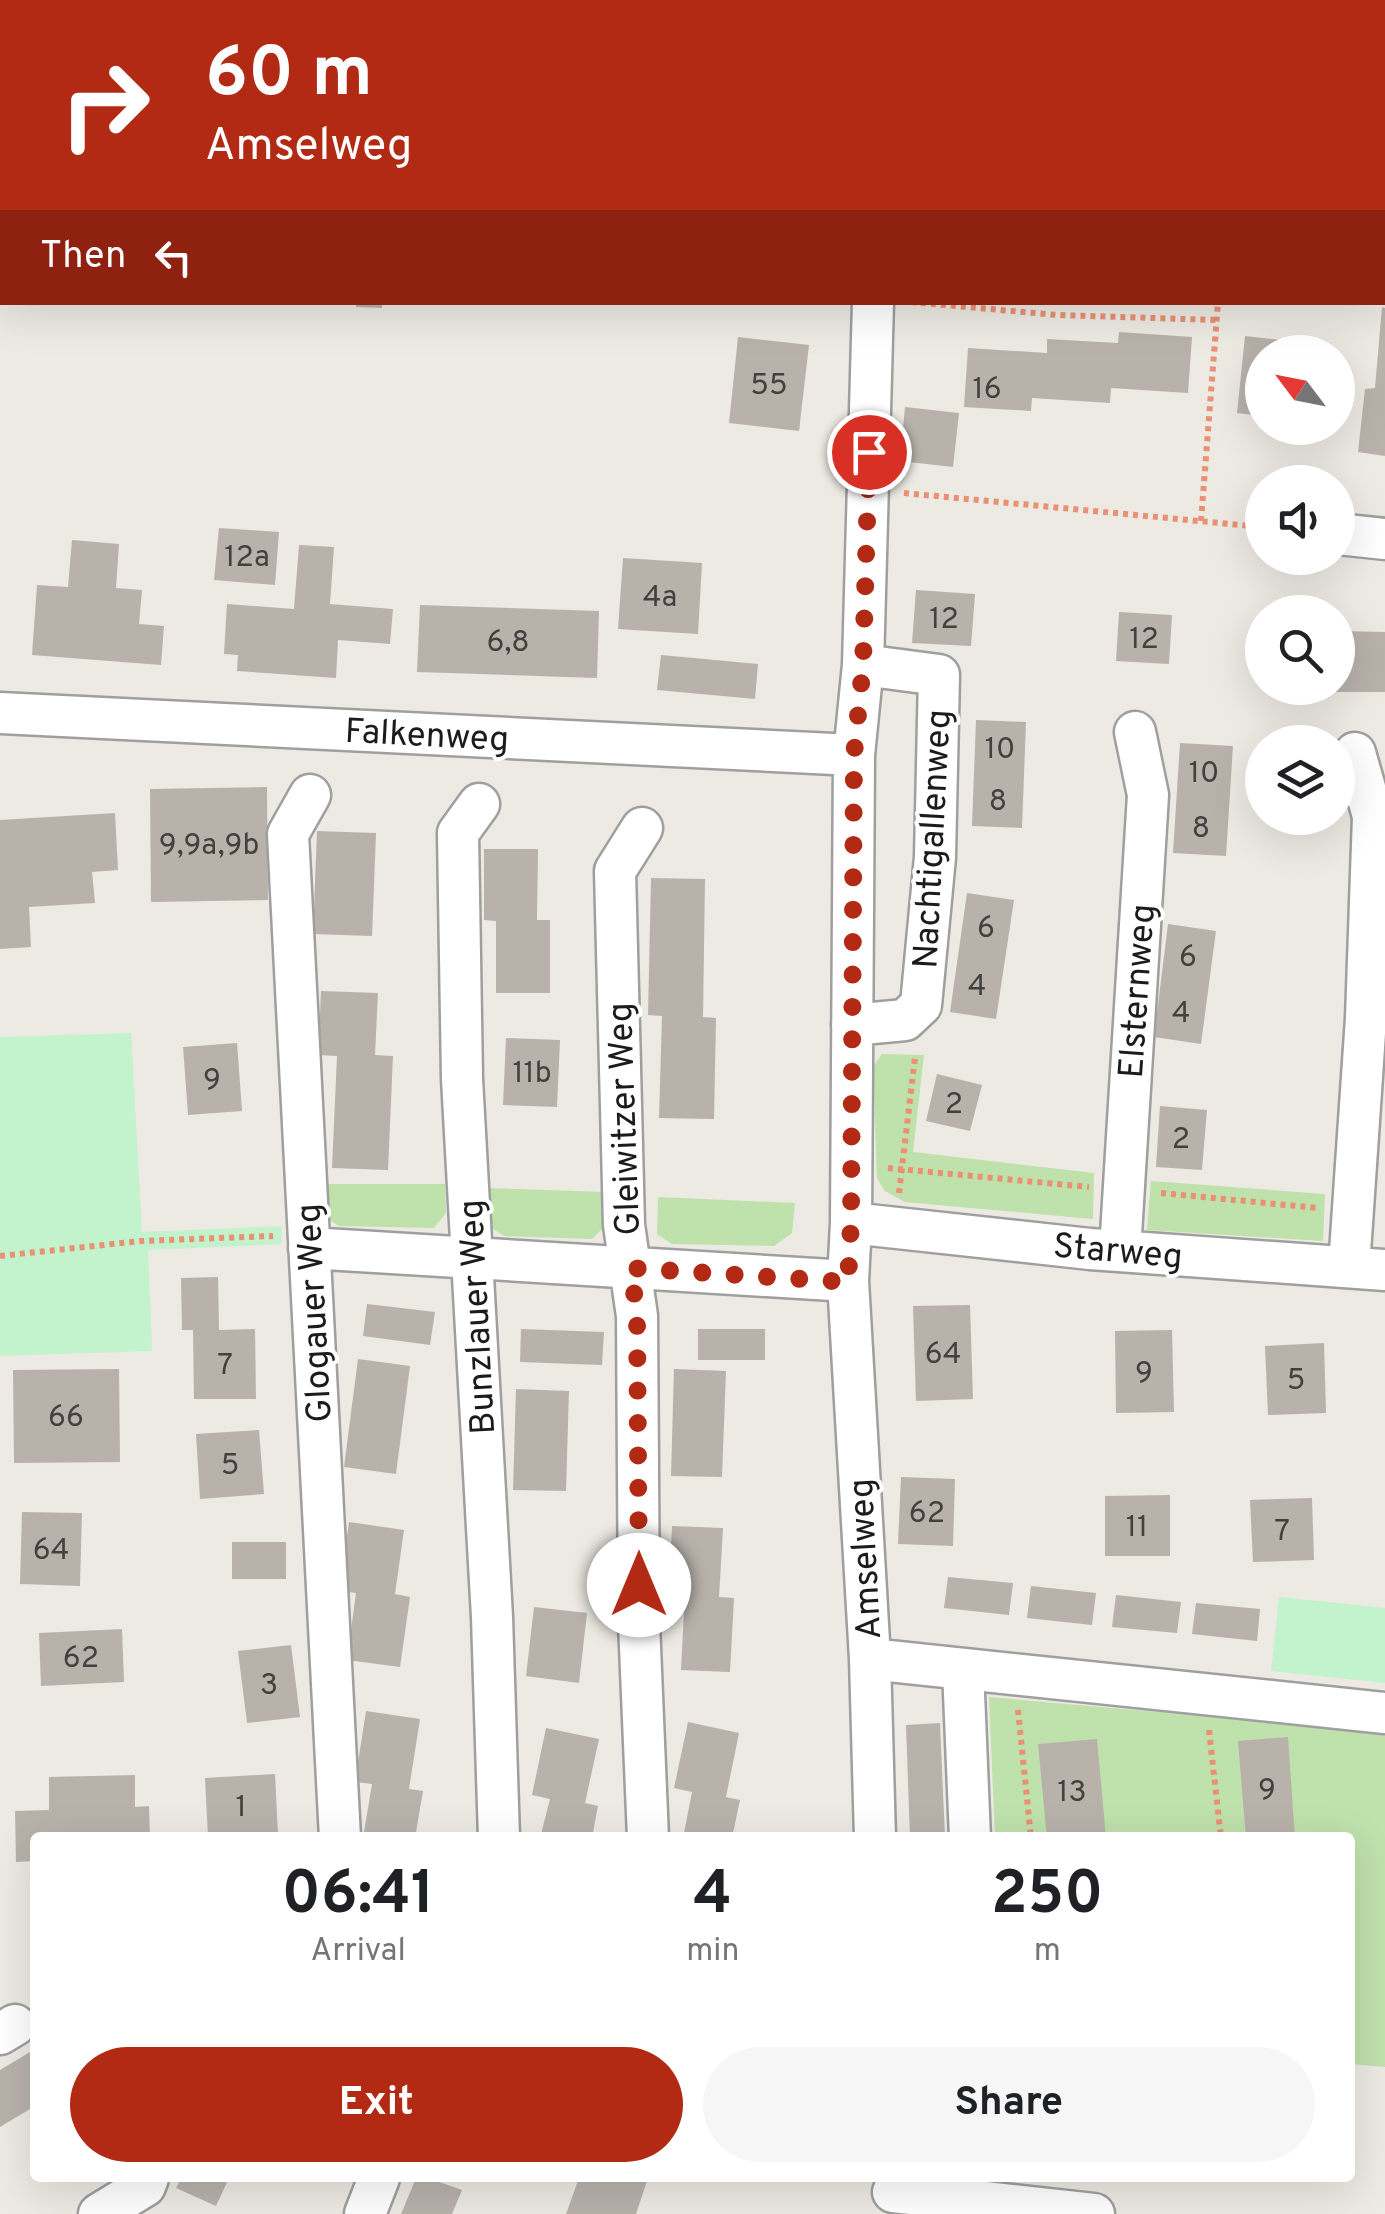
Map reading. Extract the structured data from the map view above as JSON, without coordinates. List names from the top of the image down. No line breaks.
{"streets":{"street":["Falkenweg","Nachtigallenweg","Elsternweg","Gleiwitzer Weg","Starweg","Glogauer Weg","Bunzlauer Weg","Amselweg"]},"crossings":[["Falkenweg","Amselweg"],["Nachtigallenweg","Amselweg"],["Elsternweg","Starweg"],["Starweg","Amselweg"]],"house_numbers":["55","16","12a","4a","12","12","6,8","10","10","8","8","9,9a,9b","6","6","4","4","11b","9","2","2","64","7","9","5","66","5","62","11","7","64","62","3","9","13","1"],"north":"top left","page":{"turn":["60 m","Amselweg"],"then":"Then","eta":["06:41","Arrival","4","min","250","m"],"buttons":["Exit","Share"]}}
